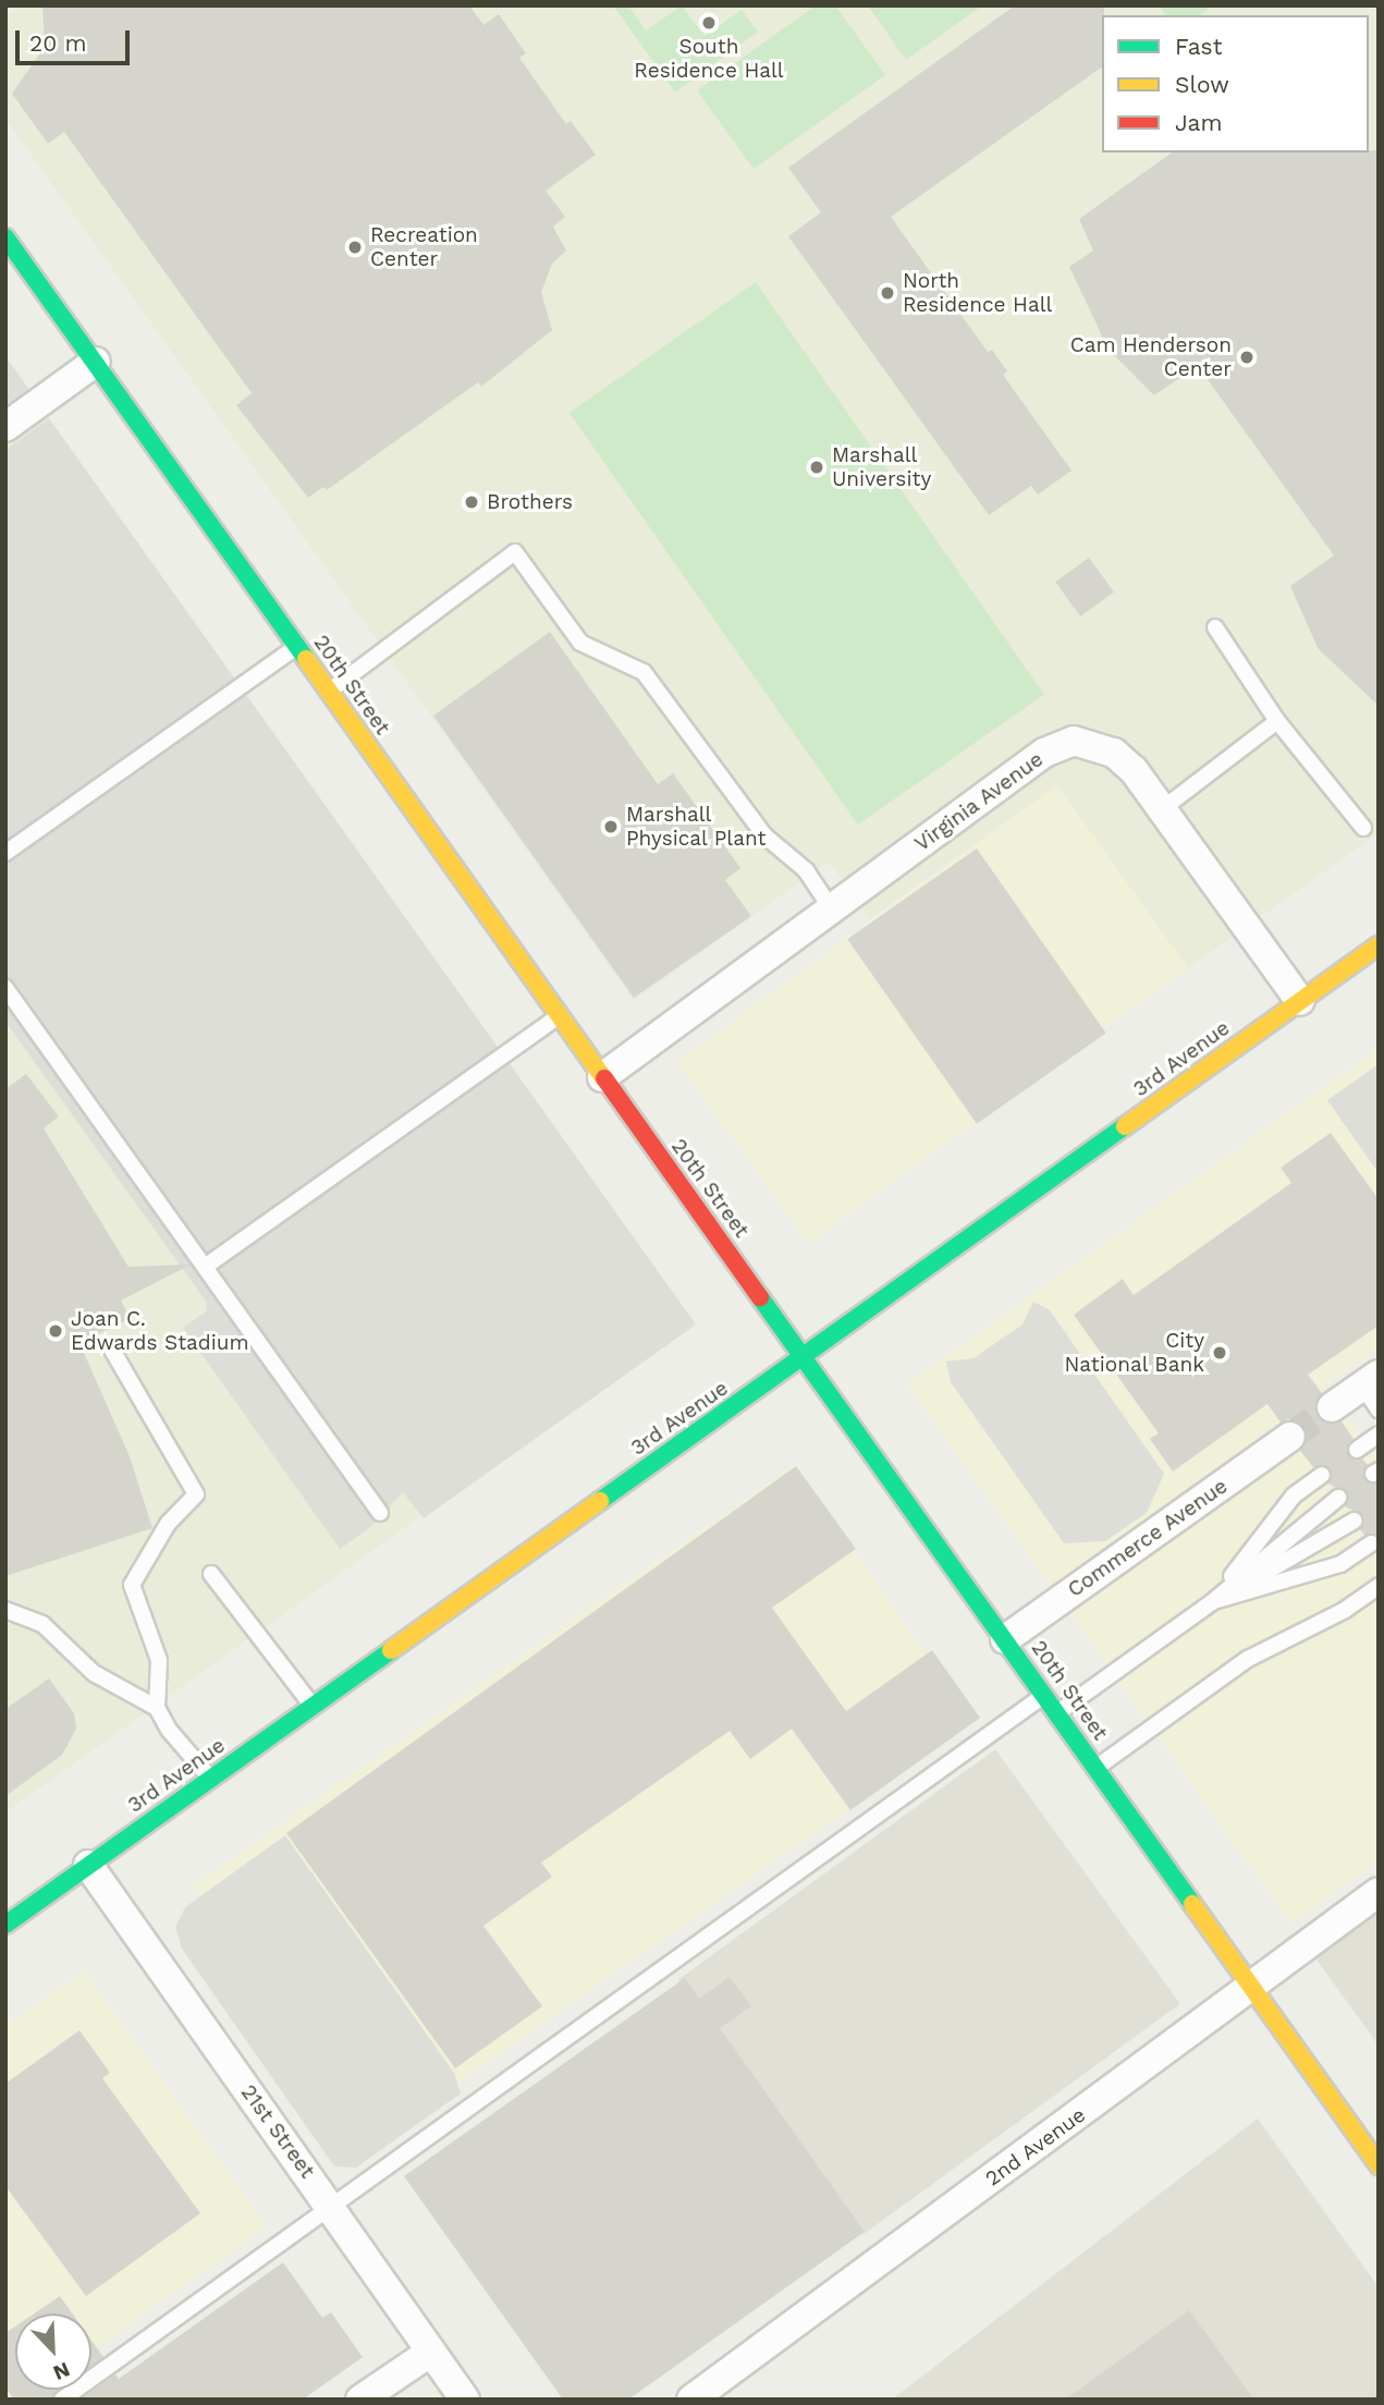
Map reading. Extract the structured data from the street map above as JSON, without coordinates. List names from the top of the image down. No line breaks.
{"streets":{"main road":["20th Street","3rd Avenue"],"street":["Virginia Avenue","Commerce Avenue","21st Street","2nd Avenue"]},"crossings":[["20th Street","Virginia Avenue"],["20th Street","3rd Avenue"],["20th Street","Commerce Avenue"],["20th Street","2nd Avenue"],["Virginia Avenue","3rd Avenue"],["3rd Avenue","21st Street"]],"places":["South Residence Hall","Recreation Center","North Residence Hall","Cam Henderson Center","Marshall University","Brothers","Marshall Physical Plant","Joan C. Edwards Stadium","City National Bank"],"legend":["Fast","Slow","Jam"],"scale_bar":"20 m","north":"bottom right"}
